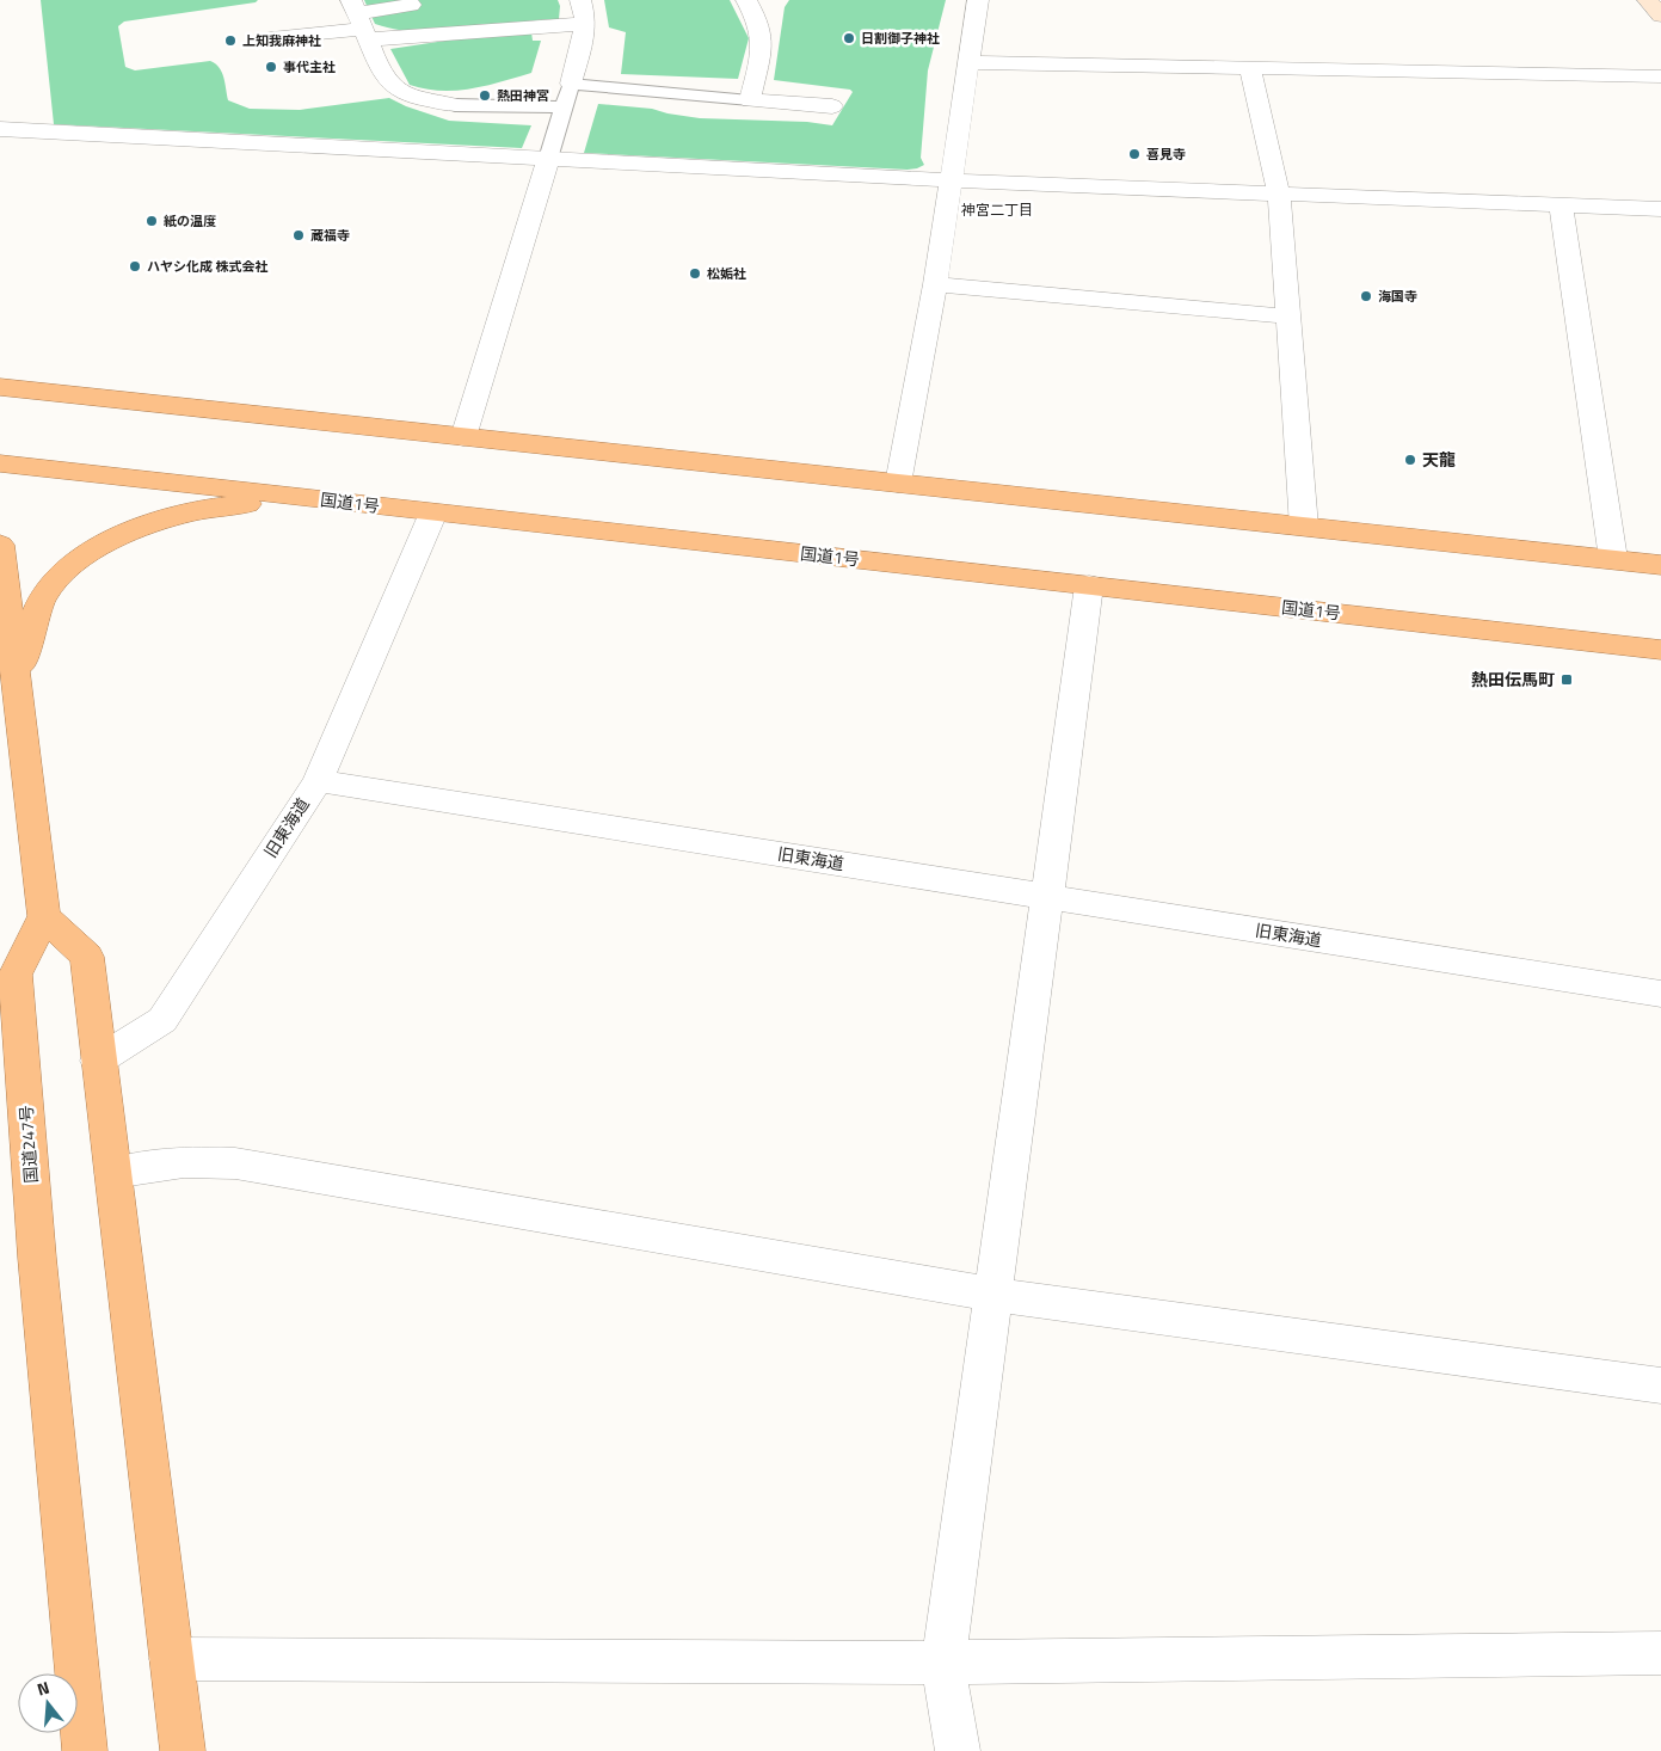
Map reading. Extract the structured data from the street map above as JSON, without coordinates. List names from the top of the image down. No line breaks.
{"streets":{"highway":["国道1号","国道247号"],"street":["旧東海道"]},"districts":["神宮二丁目"],"places":{"other":["日割御子神社","上知我麻神社","事代主社","熱田神宮","喜見寺","紙の温度","蔵福寺","ハヤシ化成 株式会社","松姤社","海国寺","天龍"],"transit":["熱田伝馬町"]},"north":"top"}
